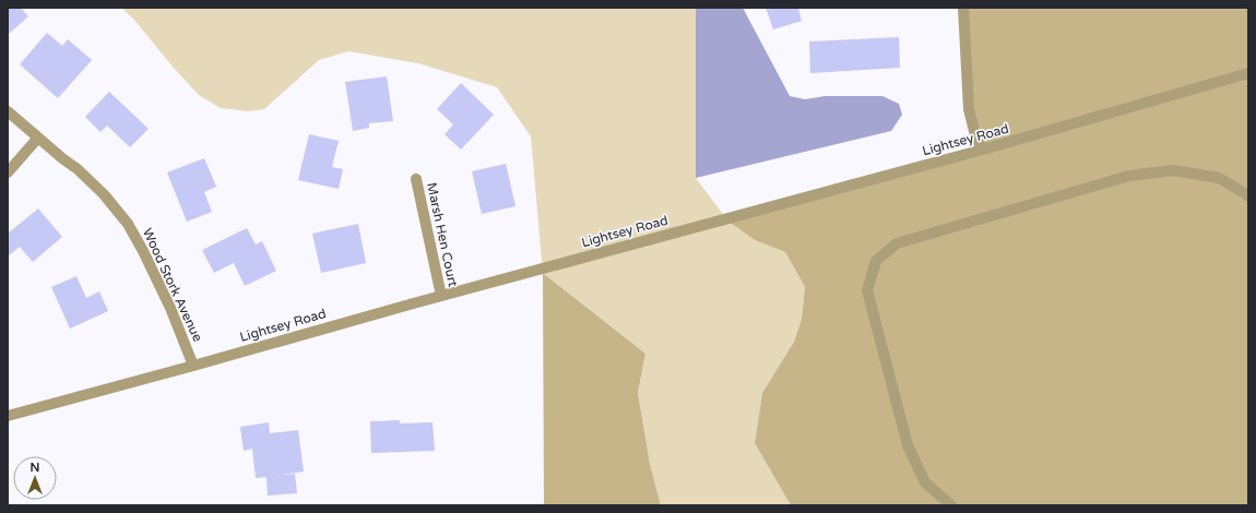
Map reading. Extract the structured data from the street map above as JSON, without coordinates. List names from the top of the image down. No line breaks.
{"streets":{"street":["Lightsey Road","Marsh Hen Court","Wood Stork Avenue"]},"crossings":[["Lightsey Road","Marsh Hen Court"],["Lightsey Road","Wood Stork Avenue"]],"north":"top"}
